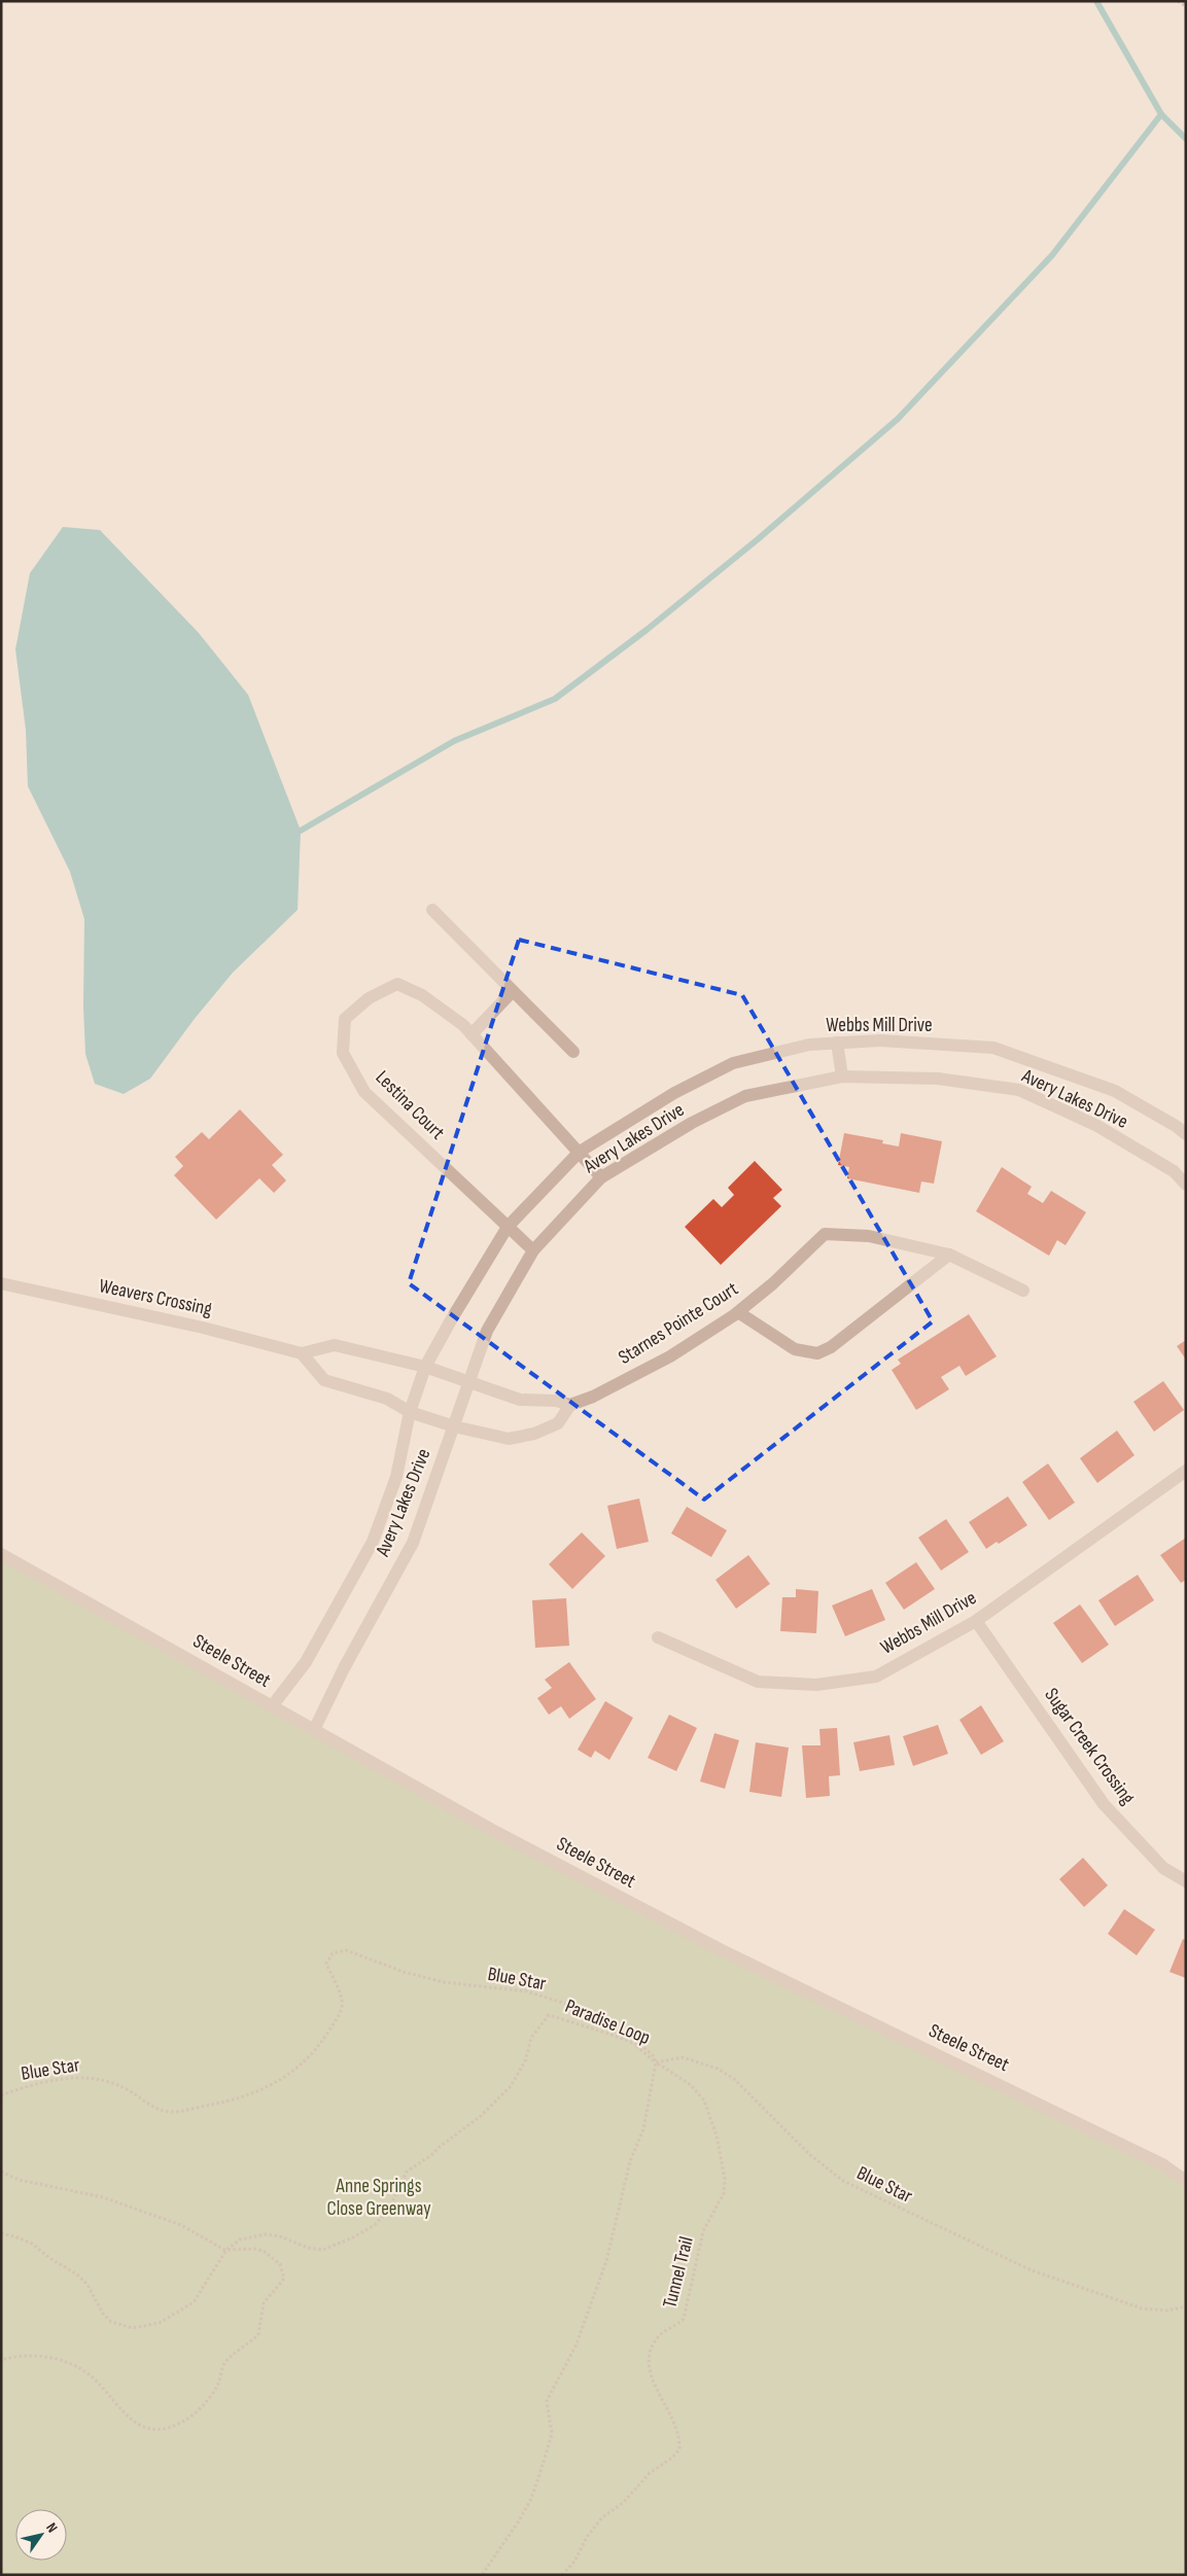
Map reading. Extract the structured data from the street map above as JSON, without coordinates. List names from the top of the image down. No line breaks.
{"streets":{"street":["Webbs Mill Drive","Avery Lakes Drive","Lestina Court","Weavers Crossing","Starnes Pointe Court","Steele Street","Sugar Creek Crossing"],"path":["Blue Star","Paradise Loop","Tunnel Trail"]},"crossings":[["Webbs Mill Drive","Avery Lakes Drive"],["Webbs Mill Drive","Lestina Court"],["Webbs Mill Drive","Sugar Creek Crossing"],["Avery Lakes Drive","Lestina Court"],["Avery Lakes Drive","Weavers Crossing"],["Avery Lakes Drive","Starnes Pointe Court"],["Avery Lakes Drive","Steele Street"],["Weavers Crossing","Starnes Pointe Court"],["Blue Star","Paradise Loop"],["Blue Star","Tunnel Trail"],["Paradise Loop","Tunnel Trail"]],"parks":["Anne Springs Close Greenway"],"north":"top right"}
